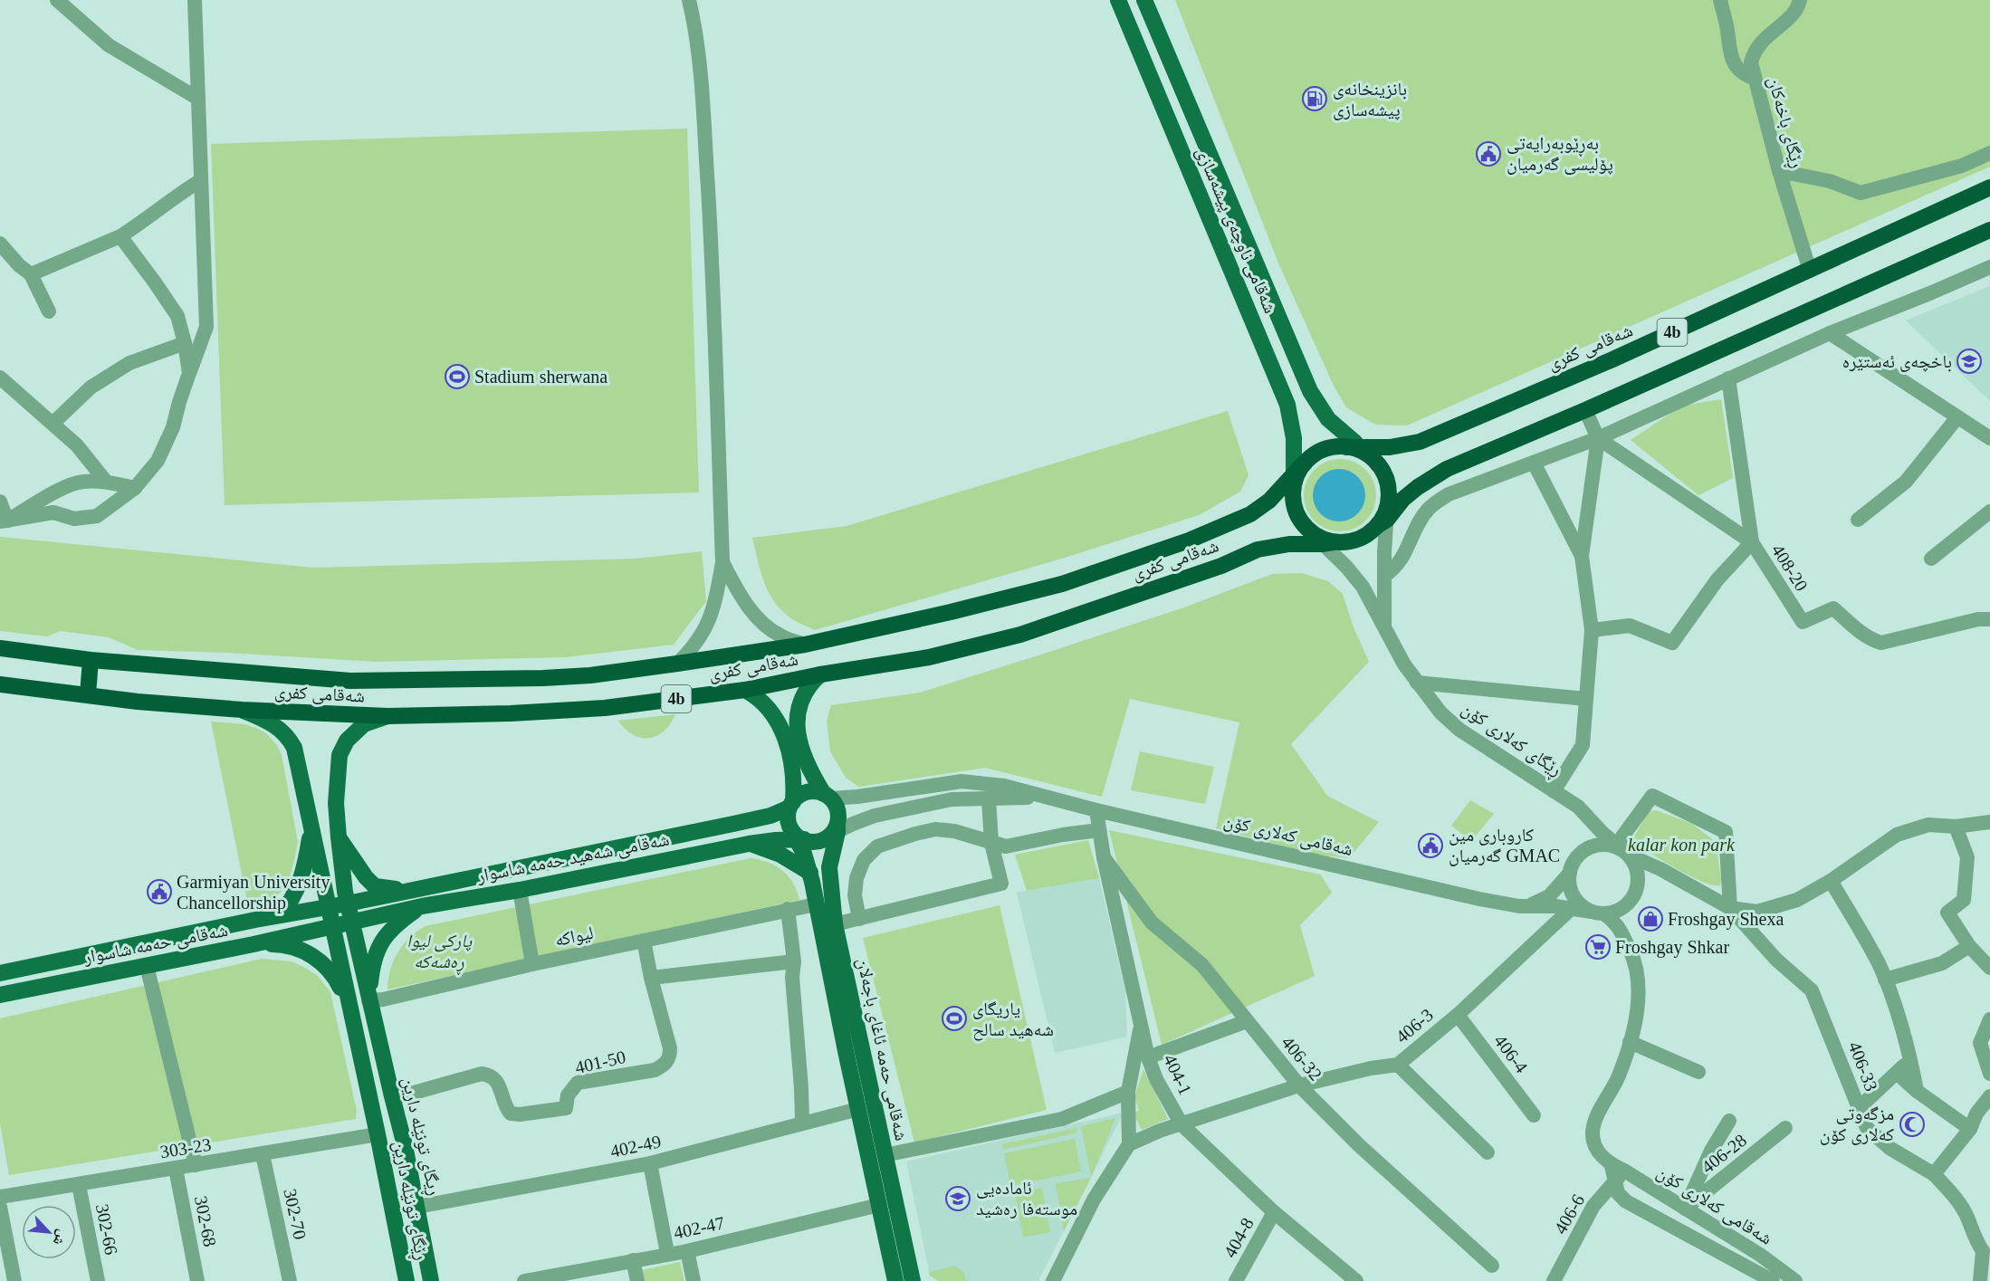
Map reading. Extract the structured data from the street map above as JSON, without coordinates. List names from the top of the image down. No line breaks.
{"streets":{"highway":["4b","شەقامی کفری"],"main road":["شەقامی ناوچەی پیشەسازی","شەقامی شەهید حەمە شاسوار","شەقامی حەمە شاسوار","شەقامی حەمە ئاغای باجەلان","ڕیگای تونێلە دارین","ڕێگای تونێلە دارین"],"street":["ڕێگای باخەکان","408-20","ڕێگای کەلاری کۆن","شەقامی کەلاری کۆن","لیواکە","406-3","406-4","406-32","401-50","406-33","404-1","402-49","303-23","406-28","302-70","406-6","302-68","402-47","302-66","404-8"]},"crossings":[["ڕێگای باخەکان","شەقامی کفری"],["شەقامی ناوچەی پیشەسازی","4b"],["شەقامی ناوچەی پیشەسازی","شەقامی کفری"],["4b","شەقامی کفری"],["شەقامی کفری","ڕیگای تونێلە دارین"],["شەقامی کفری","ڕێگای تونێلە دارین"],["ڕێگای کەلاری کۆن","شەقامی کەلاری کۆن"],["شەقامی کەلاری کۆن","406-3"],["شەقامی کەلاری کۆن","404-1"],["شەقامی کەلاری کۆن","406-28"],["شەقامی کەلاری کۆن","406-6"],["شەقامی شەهید حەمە شاسوار","شەقامی حەمە شاسوار"],["شەقامی شەهید حەمە شاسوار","شەقامی حەمە ئاغای باجەلان"],["شەقامی شەهید حەمە شاسوار","ڕیگای تونێلە دارین"],["لیواکە","شەقامی حەمە ئاغای باجەلان"],["لیواکە","401-50"],["لیواکە","ڕیگای تونێلە دارین"],["شەقامی حەمە شاسوار","ڕیگای تونێلە دارین"],["شەقامی حەمە شاسوار","ڕێگای تونێلە دارین"],["406-3","406-4"],["406-3","406-32"],["406-3","404-1"],["شەقامی حەمە ئاغای باجەلان","402-49"],["شەقامی حەمە ئاغای باجەلان","402-47"],["406-32","404-1"],["401-50","ڕیگای تونێلە دارین"],["404-1","404-8"],["ڕیگای تونێلە دارین","402-49"],["303-23","ڕێگای تونێلە دارین"],["303-23","302-70"],["303-23","302-68"],["303-23","302-66"]],"parks":["kalar kon park","پارکی لیوا ڕەشەکە"],"places":{"fuel station":["بانزینخانەی پیشەسازی"],"public building":["بەڕێوبەرایەتی پۆلیسی گەرمیان","کاروباری مین گەرمیان GMAC","Garmiyan University Chancellorship"],"school or university":["باخچەی ئەستێرە","ئامادەیی موستەفا رەشید"],"sports":["Stadium sherwana","یاریگای شەهید سالح"],"shop":["Froshgay Shexa"],"supermarket":["Froshgay Shkar"],"mosque":["مزگەوتی کەلاری کۆن"]},"north":"bottom right"}
